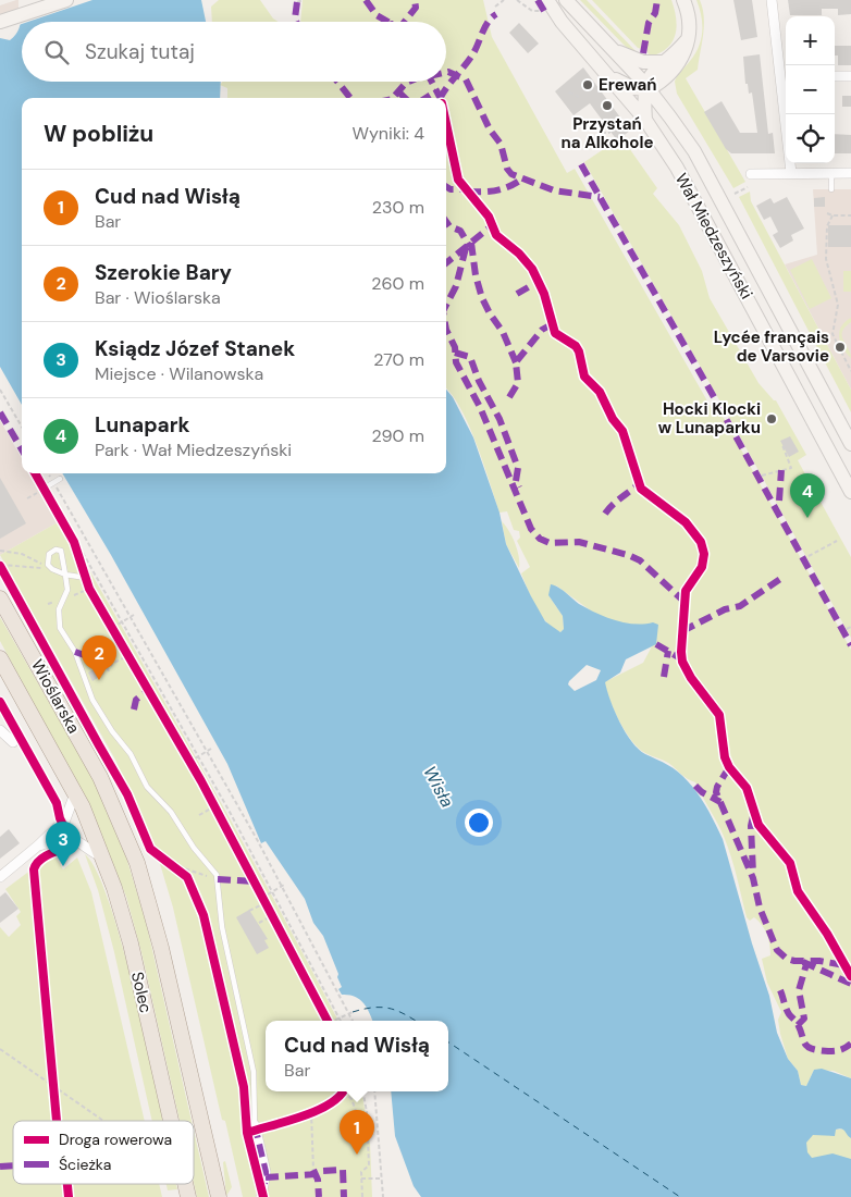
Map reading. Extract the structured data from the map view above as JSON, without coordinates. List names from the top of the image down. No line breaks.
{"streets":{"main road":["Wał Miedzeszyński","Wioślarska","Solec"]},"crossings":[["Wioślarska","Solec"]],"water":["Wisła"],"places":["Erewań","Przystań na Alkohole","Lycée français de Varsovie","Hocki Klocki w Lunaparku"],"legend":["Droga rowerowa","Ścieżka"],"page":{"map_buttons":["+","−"],"search":"Szukaj tutaj","heading":["W pobliżu","Wyniki: 4"],"list":[{"mark":"1","name":"Cud nad Wisłą","note":"Bar","value":"230 m"},{"mark":"2","name":"Szerokie Bary","note":"Bar · Wioślarska","value":"260 m"},{"mark":"3","name":"Ksiądz Józef Stanek","note":"Miejsce · Wilanowska","value":"270 m"},{"mark":"4","name":"Lunapark","note":"Park · Wał Miedzeszyński","value":"290 m"}],"pins":["4","2","3","1"],"popup":["Cud nad Wisłą","Bar"]}}
